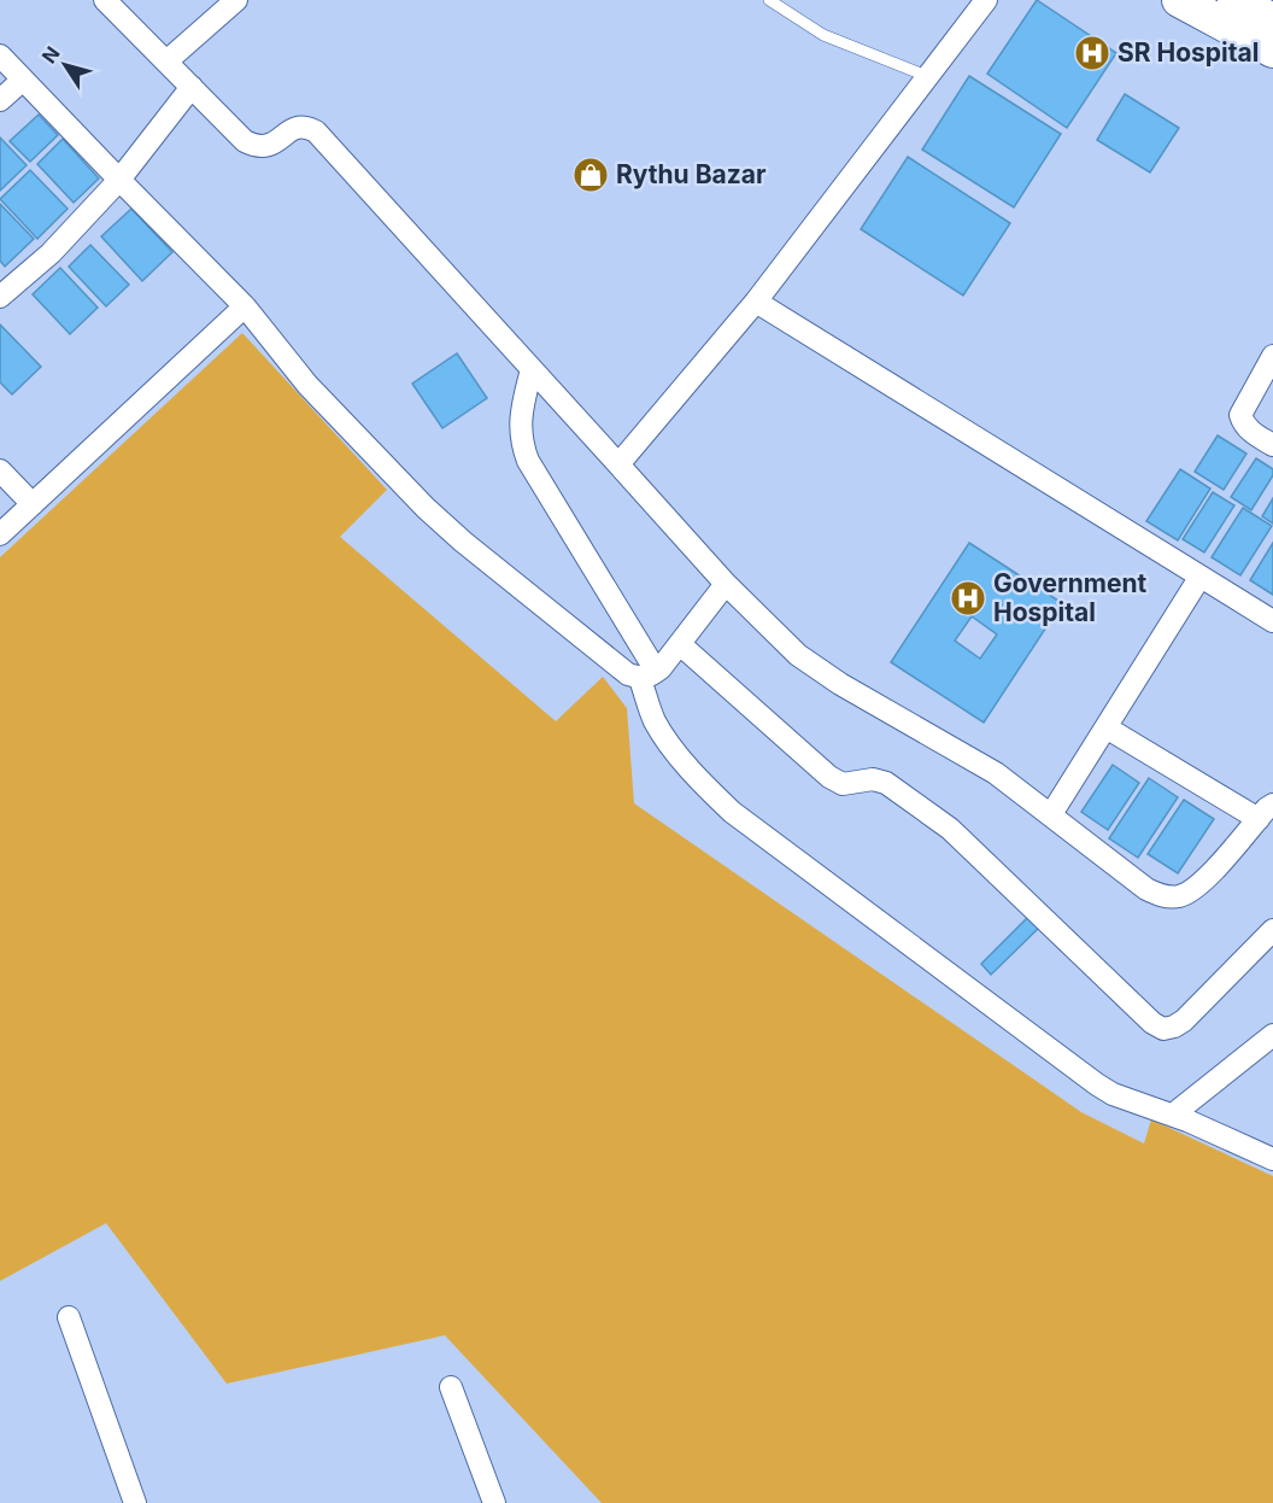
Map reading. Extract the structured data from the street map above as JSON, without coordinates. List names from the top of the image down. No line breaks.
{"places":{"hospital":["SR Hospital","Government Hospital"],"shop":["Rythu Bazar"]},"north":"top left"}
